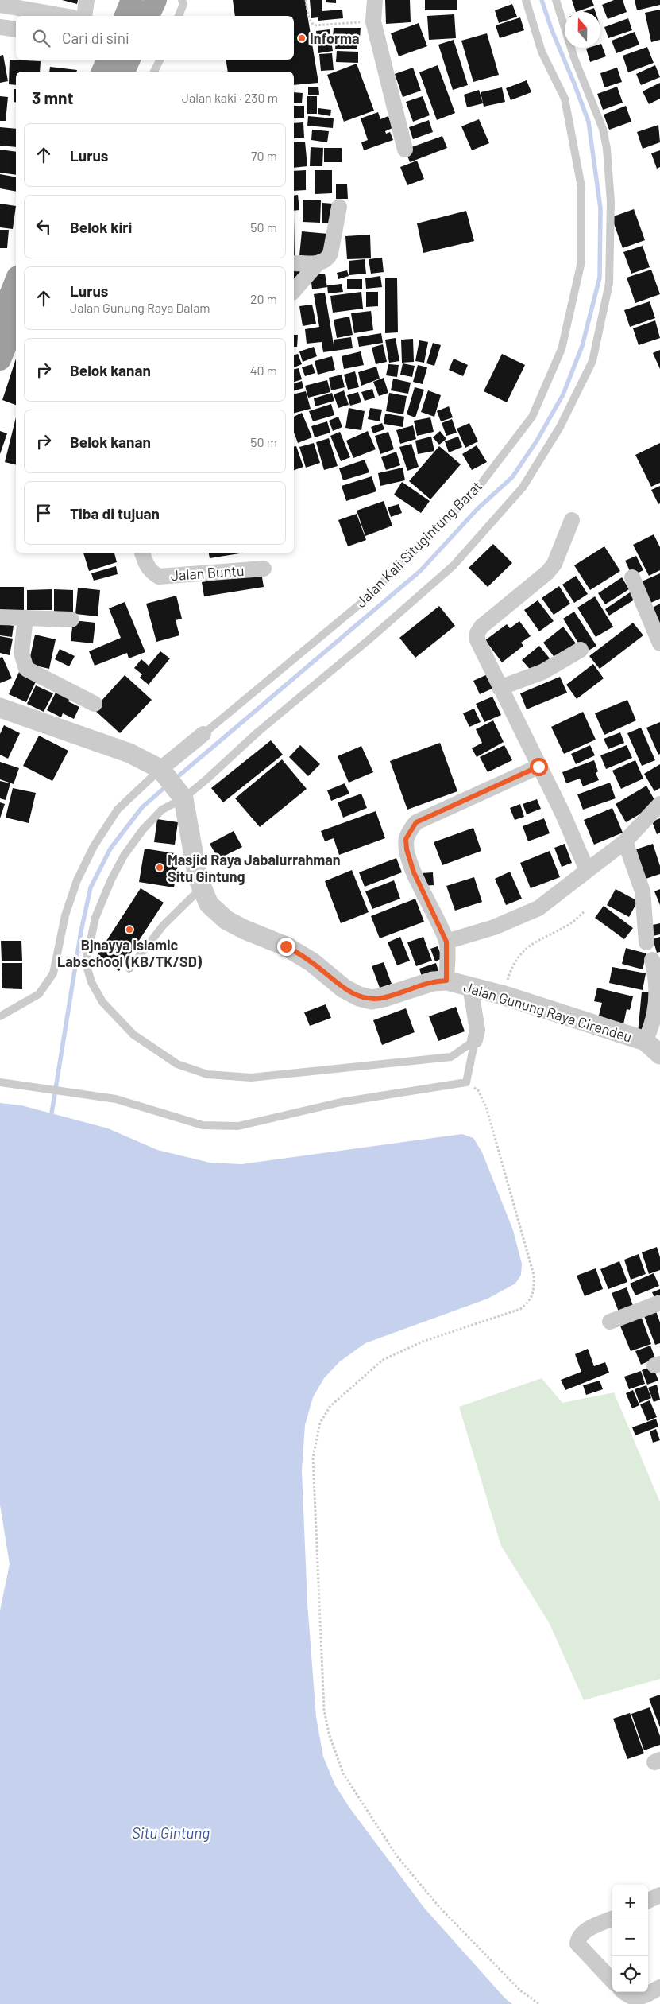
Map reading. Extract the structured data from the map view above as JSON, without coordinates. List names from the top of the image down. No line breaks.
{"streets":{"street":["Jalan Kali Situgintung Barat","Jalan Buntu","Jalan Gunung Raya Cirendeu"]},"crossings":[["Jalan Kali Situgintung Barat","Jalan Gunung Raya Cirendeu"]],"water":["Situ Gintung"],"places":["Informa","Masjid Raya Jabalurrahman Situ Gintung","Bjnayya Islamic Labschool (KB/TK/SD)"],"north":"top","page":{"search":"Cari di sini","heading":["3 mnt","Jalan kaki · 230 m"],"list":[["Lurus","70 m"],["Belok kiri","50 m"],["Lurus","Jalan Gunung Raya Dalam","20 m"],["Belok kanan","40 m"],["Belok kanan","50 m"],"Tiba di tujuan"],"map_buttons":["+","−"]}}
